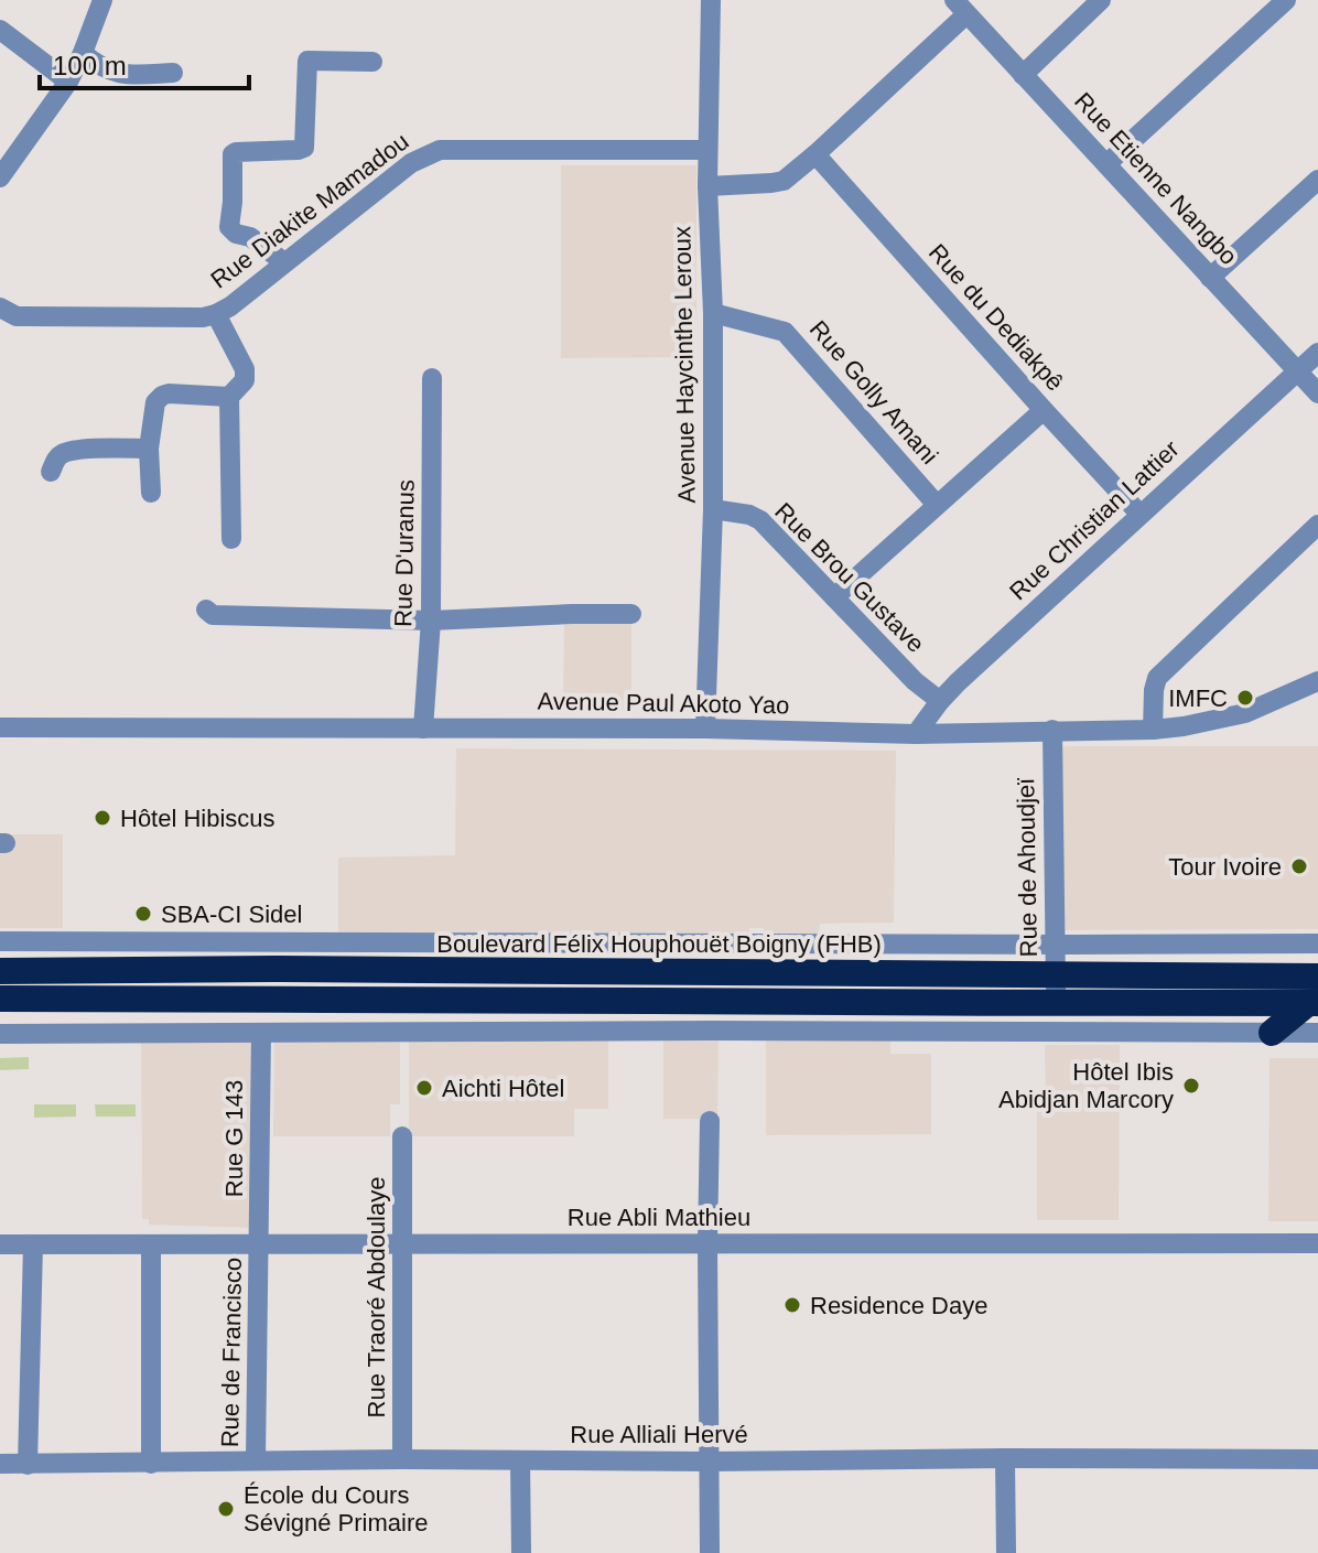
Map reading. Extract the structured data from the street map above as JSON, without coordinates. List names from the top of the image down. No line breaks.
{"streets":{"highway":["Boulevard Félix Houphouët Boigny (FHB)"],"street":["Rue Etienne Nangbo","Rue Diakite Mamadou","Rue du Dediakpê","Avenue Haycinthe Leroux","Rue Golly Amani","Rue Christian Lattier","Rue D'uranus","Rue Brou Gustave","Avenue Paul Akoto Yao","Rue de Ahoudjeï","Rue G 143","Rue Abli Mathieu","Rue Traoré Abdoulaye","Rue de Francisco","Rue Alliali Hervé"]},"crossings":[["Rue Etienne Nangbo","Rue Christian Lattier"],["Rue Diakite Mamadou","Avenue Haycinthe Leroux"],["Rue du Dediakpê","Rue Christian Lattier"],["Avenue Haycinthe Leroux","Rue Golly Amani"],["Avenue Haycinthe Leroux","Rue Brou Gustave"],["Avenue Haycinthe Leroux","Avenue Paul Akoto Yao"],["Rue Christian Lattier","Rue Brou Gustave"],["Rue Christian Lattier","Avenue Paul Akoto Yao"],["Rue D'uranus","Avenue Paul Akoto Yao"],["Avenue Paul Akoto Yao","Rue de Ahoudjeï"],["Rue de Ahoudjeï","Boulevard Félix Houphouët Boigny (FHB)"],["Rue G 143","Rue Abli Mathieu"],["Rue G 143","Rue de Francisco"],["Rue Abli Mathieu","Rue Traoré Abdoulaye"],["Rue Abli Mathieu","Rue de Francisco"],["Rue Traoré Abdoulaye","Rue Alliali Hervé"],["Rue de Francisco","Rue Alliali Hervé"]],"places":["IMFC","Hôtel Hibiscus","Tour Ivoire","SBA-CI Sidel","Hôtel Ibis Abidjan Marcory","Aichti Hôtel","Residence Daye","École du Cours Sévigné Primaire"],"scale_bar":"100 m"}
